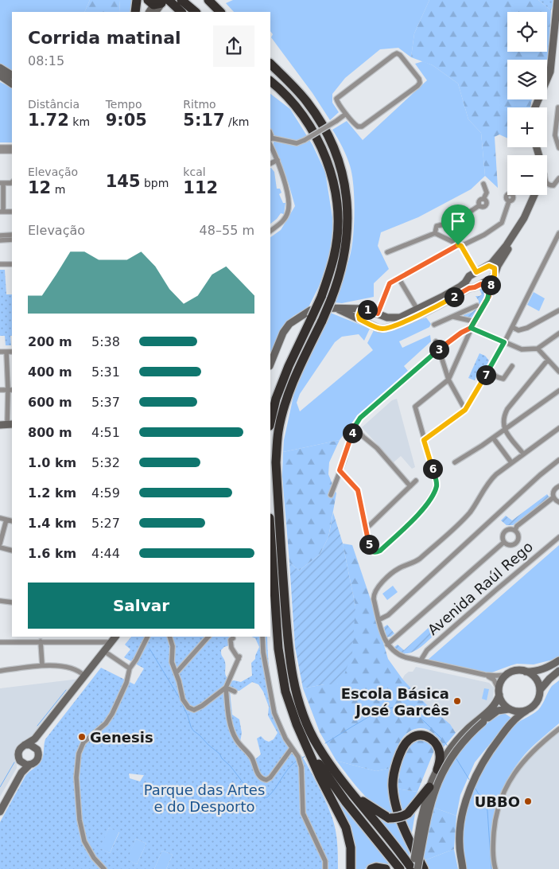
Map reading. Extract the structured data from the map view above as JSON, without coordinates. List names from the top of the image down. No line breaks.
{"streets":{"street":["Avenida Raúl Rego"]},"parks":["Parque das Artes e do Desporto"],"places":["Escola Básica José Garcês","Genesis","UBBO"],"page":{"map_buttons":["+","−"],"heading":["Corrida matinal","08:15"],"stats":[["Distância","1.72 km"],["Tempo","9:05"],["Ritmo","5:17 /km"],["Elevação","12 m"],["145 bpm"],["kcal","112"]],"chart":["Elevação","48–55 m"],"pins":["8","2","1","3","7","4","6","5"],"list":[{"name":"200 m","note":"5:38"},{"name":"400 m","note":"5:31"},{"name":"600 m","note":"5:37"},{"name":"800 m","note":"4:51"},{"name":"1.0 km","note":"5:32"},{"name":"1.2 km","note":"4:59"},{"name":"1.4 km","note":"5:27"},{"name":"1.6 km","note":"4:44"}],"buttons":"Salvar"}}
